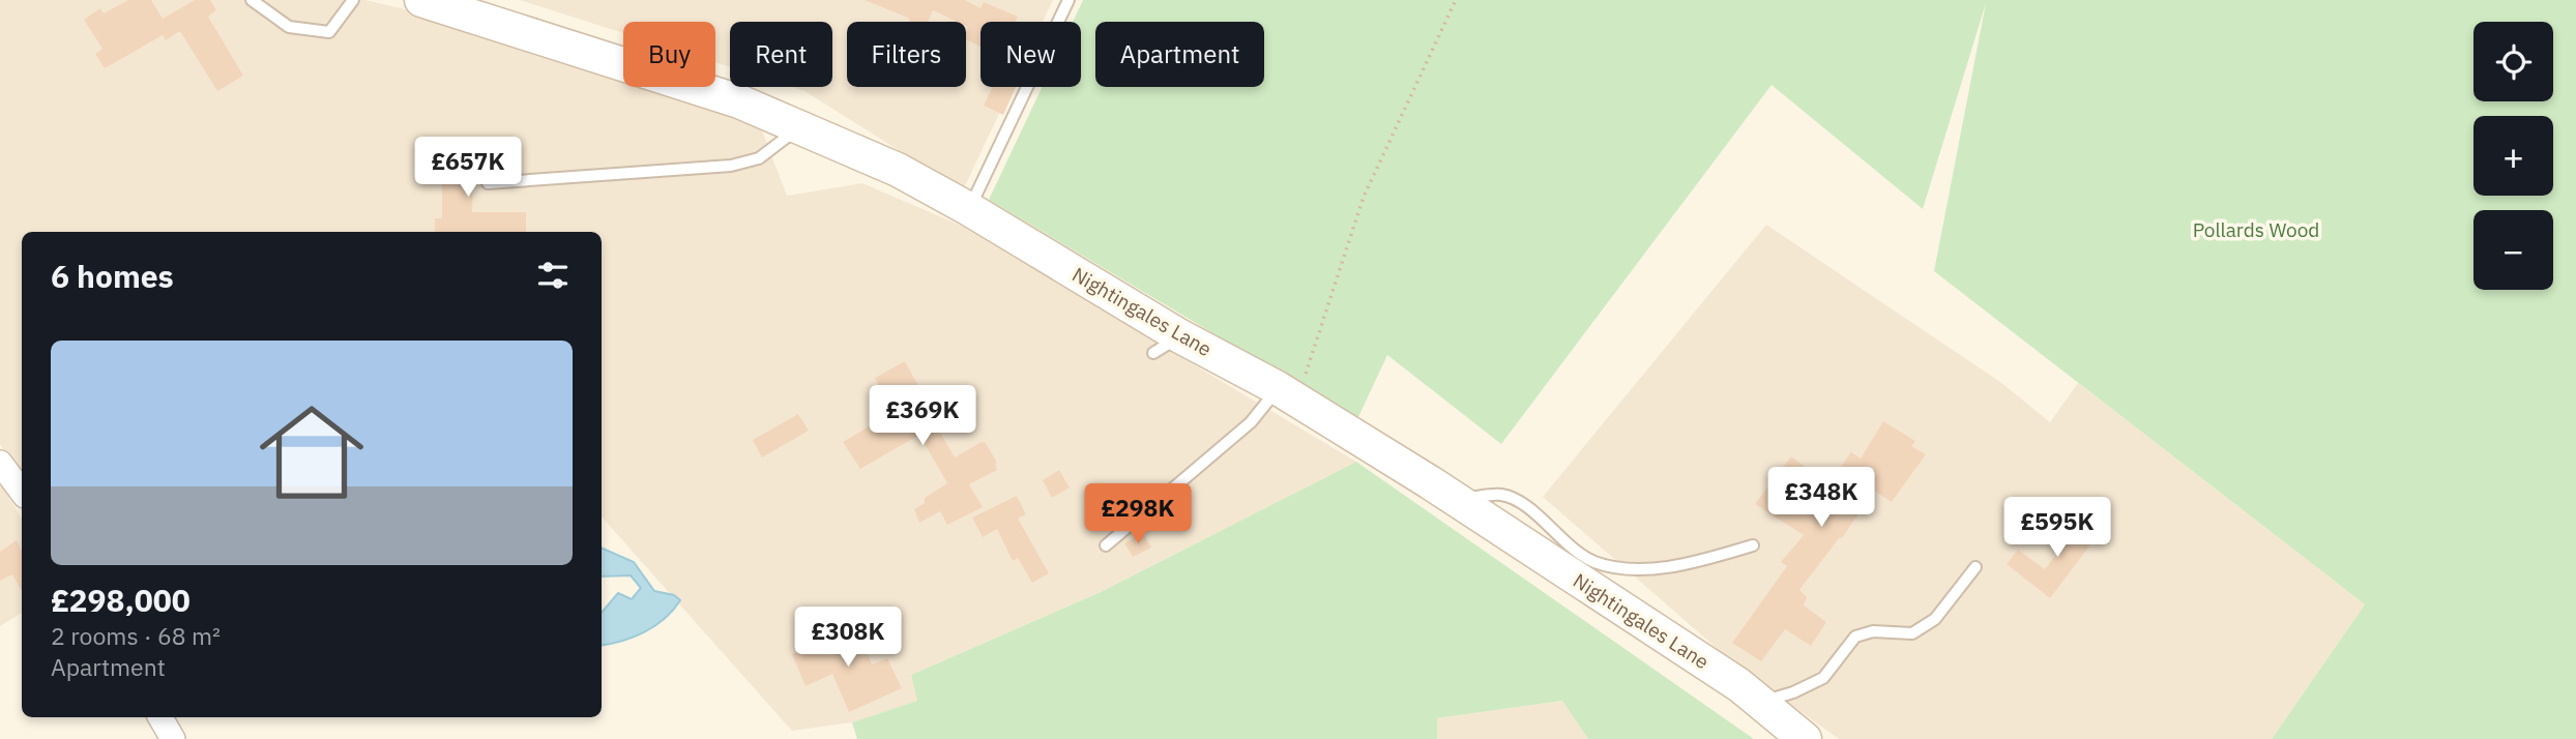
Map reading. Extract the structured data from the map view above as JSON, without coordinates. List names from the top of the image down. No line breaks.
{"streets":{"main road":["Nightingales Lane"]},"parks":["Pollards Wood"],"page":{"map_buttons":["+","−"],"chip":["Buy","Rent","Filters","New","Apartment"],"price":["£657K","£369K","£348K","£298K","£595K","£308K"],"heading":"6 homes","list":[{"name":"£298,000","note":"2 rooms · 68 m² · Apartment"}]}}
